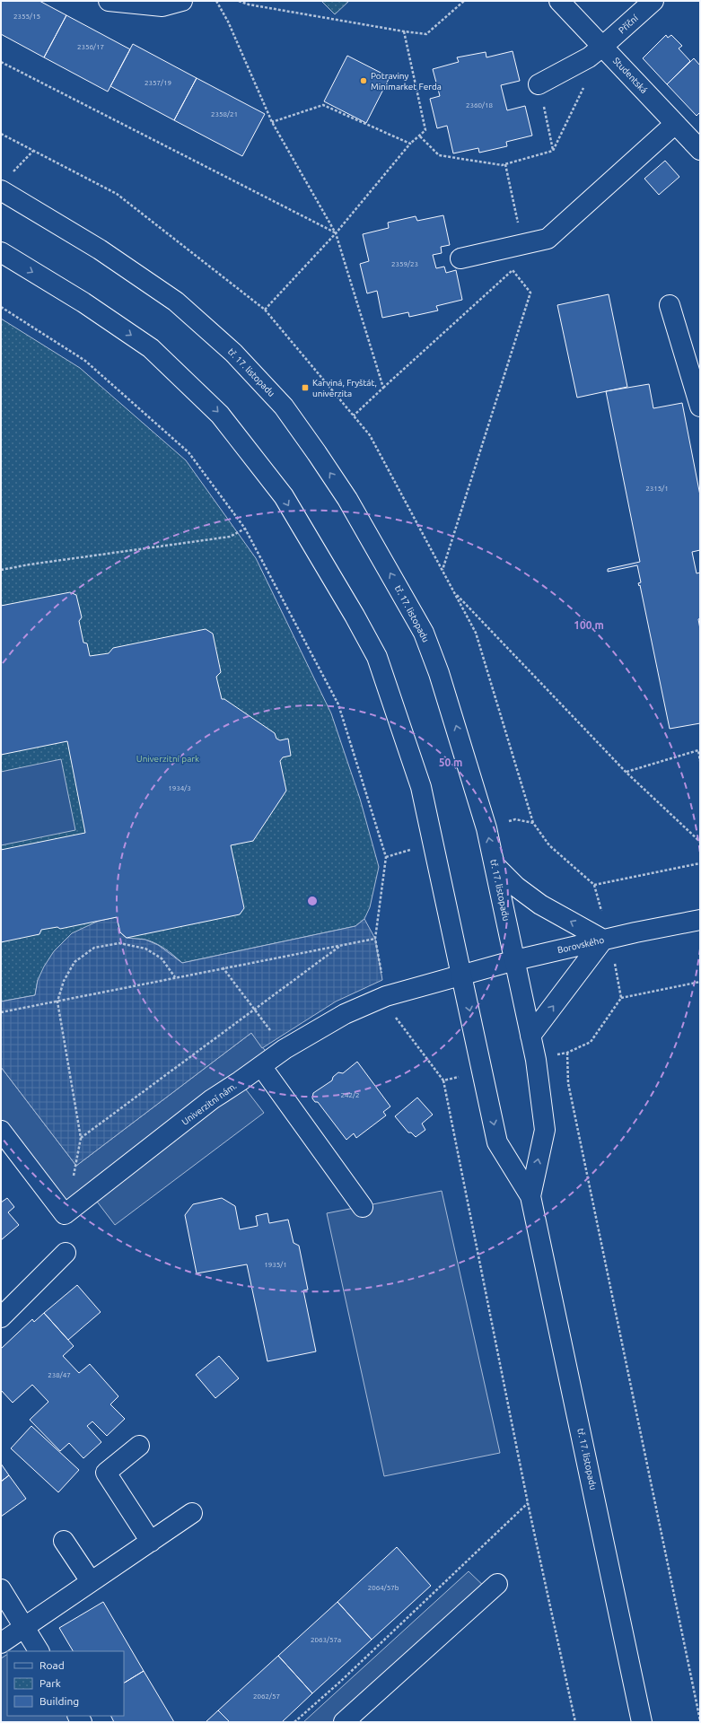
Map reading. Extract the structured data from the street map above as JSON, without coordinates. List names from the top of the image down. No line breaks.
{"streets":{"main road":["Příční","Studentská","tř. 17. listopadu","Borovského","Univerzitní nám."]},"crossings":[["Příční","Studentská"],["tř. 17. listopadu","Borovského"],["tř. 17. listopadu","Univerzitní nám."],["Borovského","Univerzitní nám."]],"parks":["Univerzitní park"],"places":{"other":["Potraviny Minimarket Ferda"],"transit":["Karviná, Fryštát, univerzita"]},"house_numbers":["2355/15","2356/17","2357/19","2360/18","2358/21","2359/23","2315/1","1934/3","242/2","1935/1","238/47","2064/57b","2063/57a","2062/57"],"legend":["Road","Park","Building"],"rings":["100 m","50 m"]}
